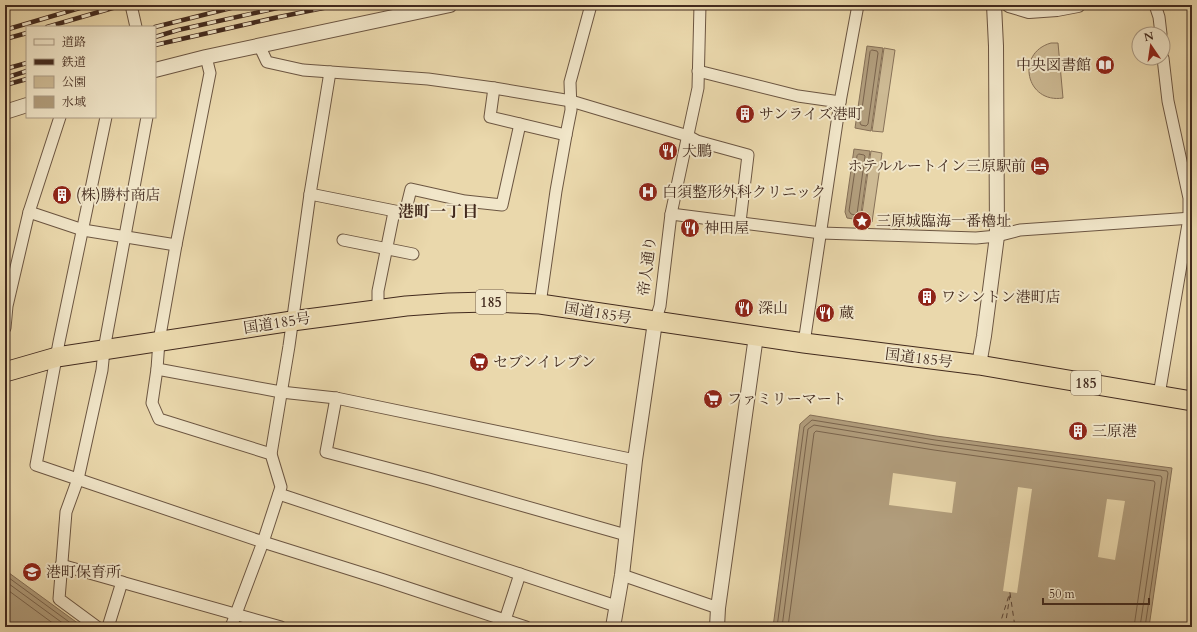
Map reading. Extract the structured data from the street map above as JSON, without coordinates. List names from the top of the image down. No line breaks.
{"streets":{"highway":["185","国道185号"],"street":["帝人通り"]},"crossings":[["帝人通り","国道185号"]],"districts":["港町一丁目"],"places":{"library":["中央図書館"],"building":["サンライズ港町","(株)勝村商店","ワシントン港町店","三原港"],"restaurant":["大鵬","神田屋","深山","蔵"],"hotel":["ホテルルートイン三原駅前"],"hospital":["白須整形外科クリニック"],"place":["三原城臨海一番櫓址"],"supermarket":["セブンイレブン","ファミリーマート"],"school or university":["港町保育所"]},"legend":["道路","鉄道","公園","水域"],"scale_bar":"50 m","north":"top"}
